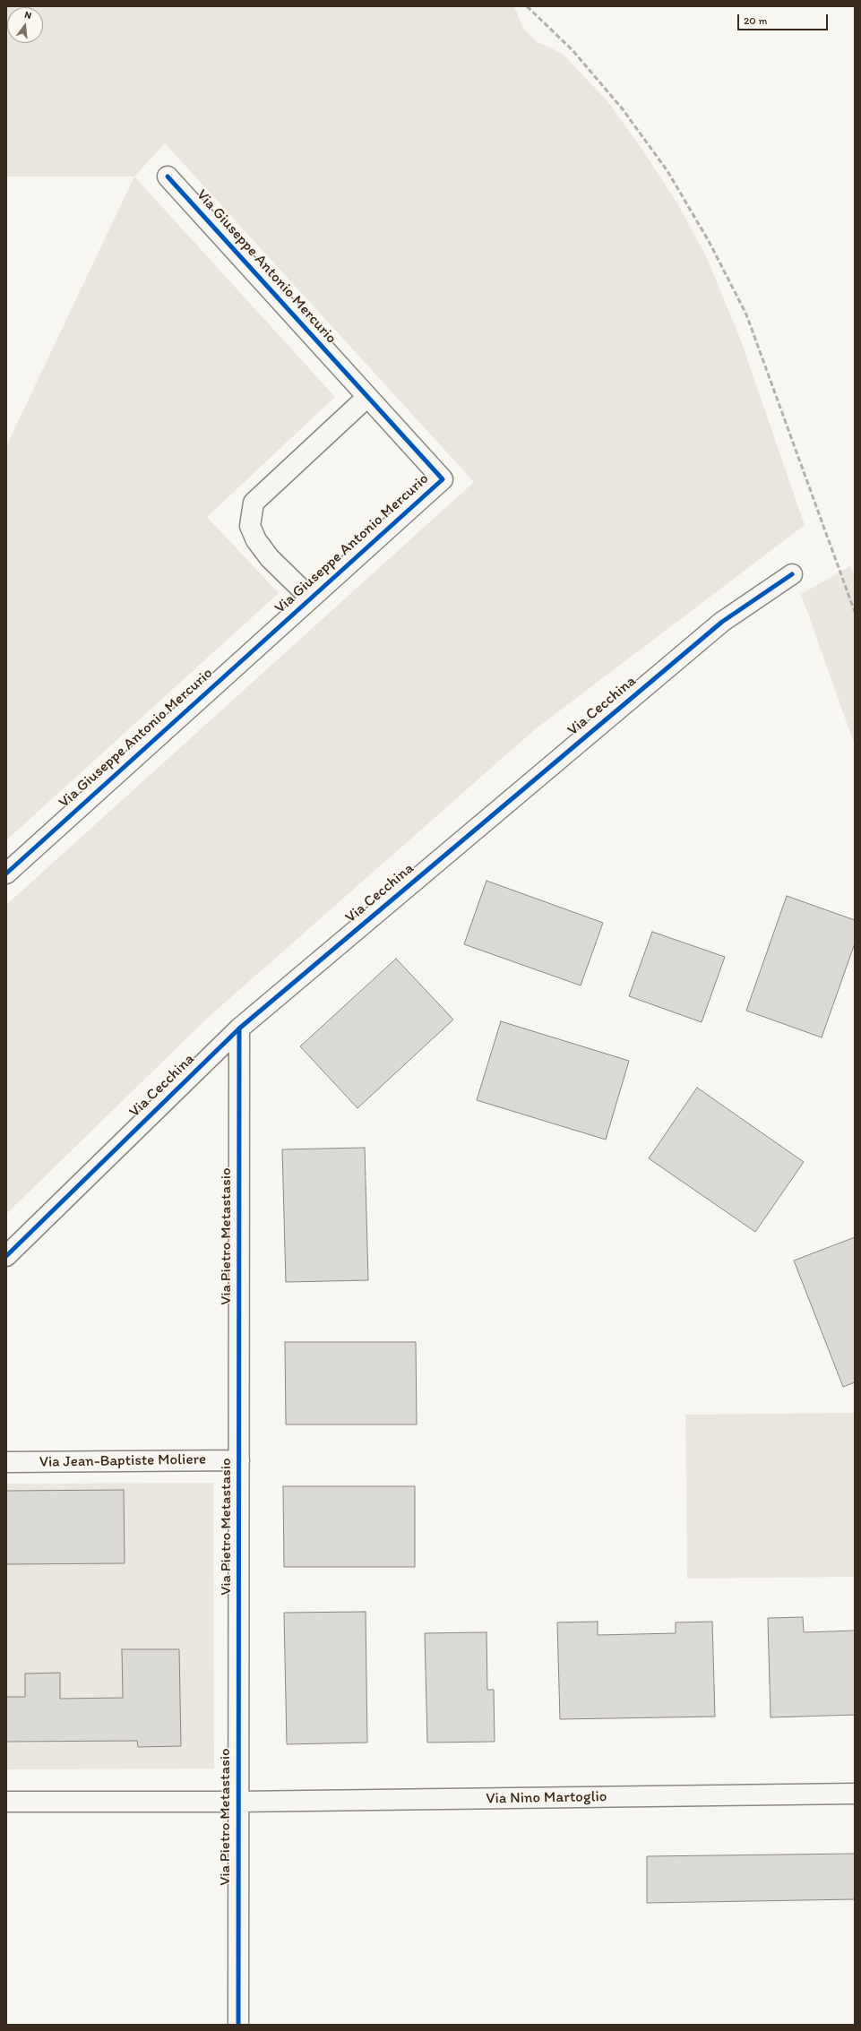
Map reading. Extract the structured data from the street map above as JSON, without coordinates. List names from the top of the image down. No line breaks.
{"streets":{"street":["Via Giuseppe Antonio Mercurio","Via Cecchina","Via Pietro Metastasio","Via Jean-Baptiste Moliere","Via Nino Martoglio"]},"crossings":[["Via Cecchina","Via Pietro Metastasio"],["Via Pietro Metastasio","Via Jean-Baptiste Moliere"],["Via Pietro Metastasio","Via Nino Martoglio"]],"scale_bar":"20 m","north":"top"}
